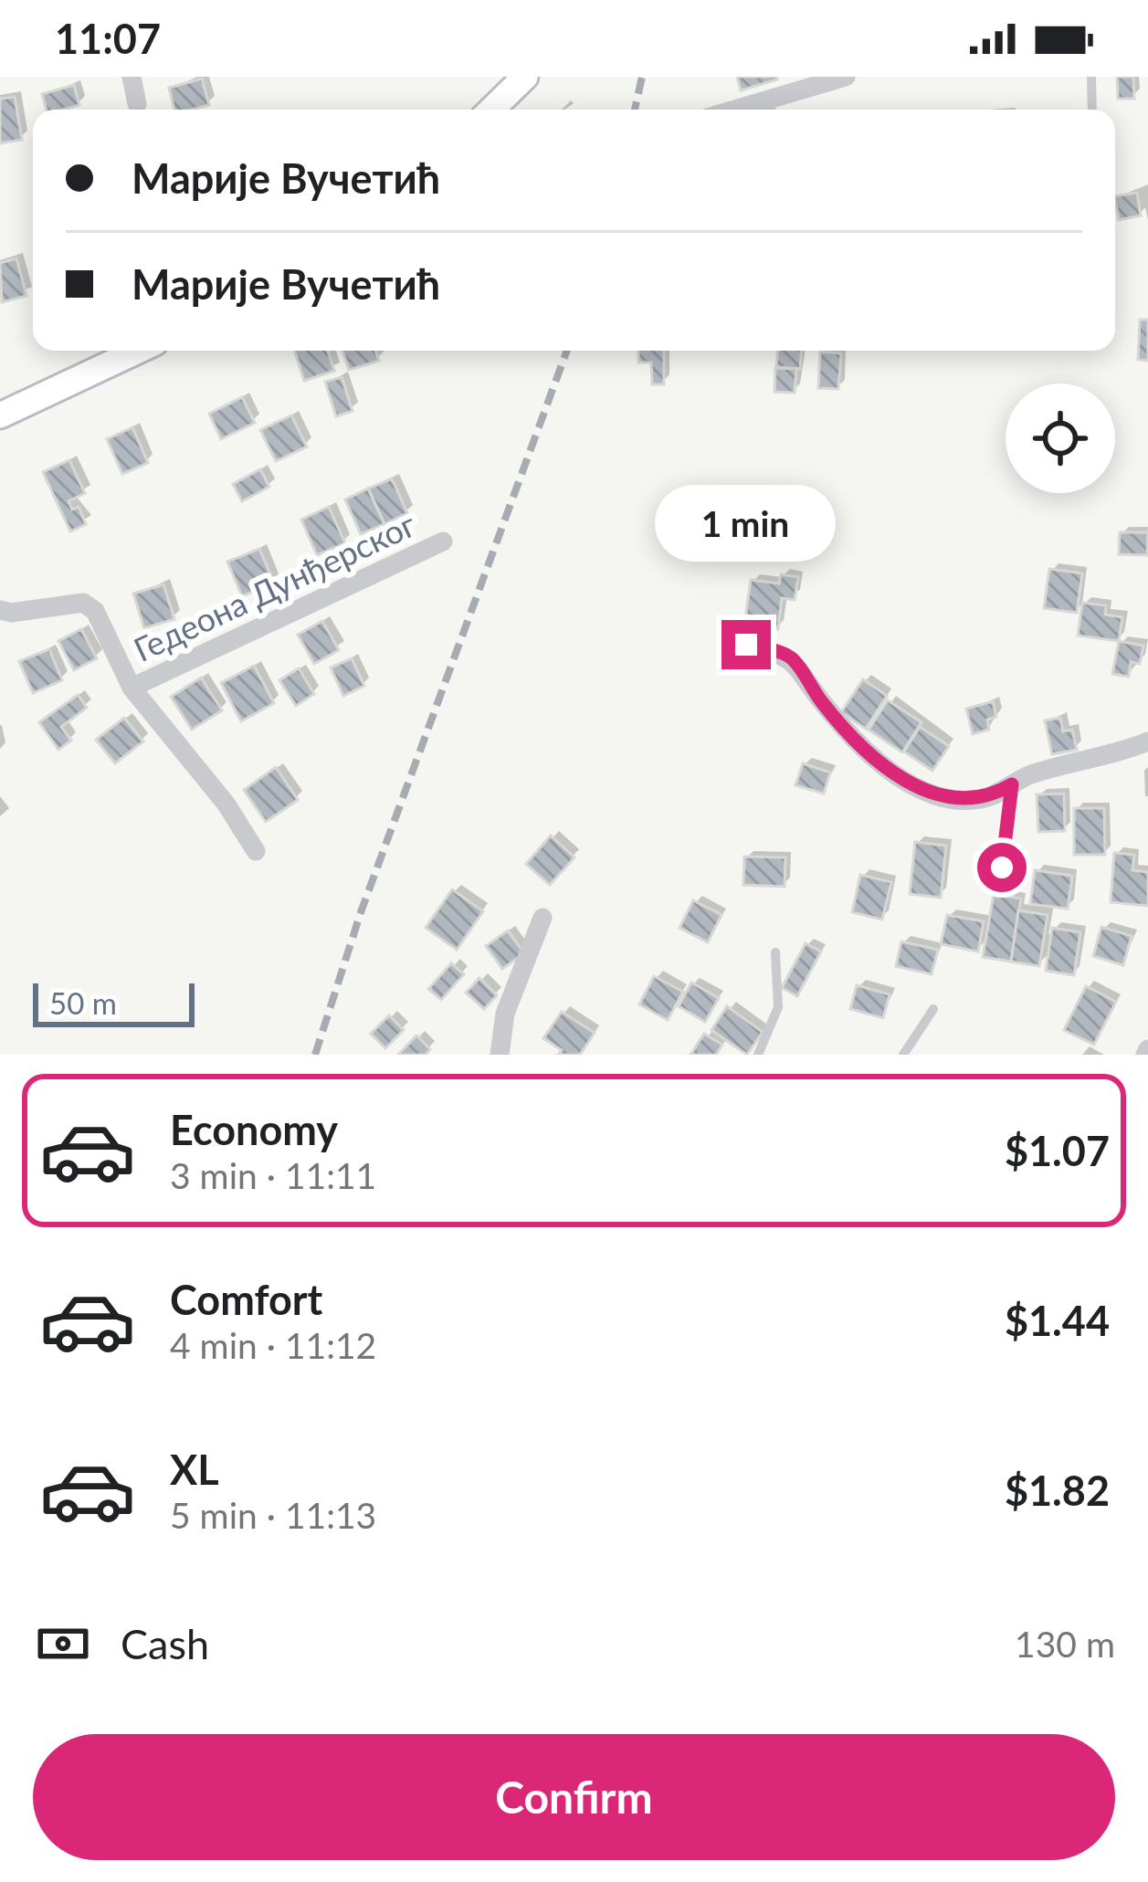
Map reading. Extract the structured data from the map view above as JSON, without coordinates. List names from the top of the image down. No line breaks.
{"streets":{"street":["Гедеона Дунђерског"]},"scale_bar":"50 m","page":{"status":"11:07","banner":["Марије Вучетић","Марије Вучетић"],"bubble":"1 min","scale":"50 m","list":[{"name":"Economy","note":"3 min · 11:11","value":"$1.07"},{"name":"Comfort","note":"4 min · 11:12","value":"$1.44"},{"name":"XL","note":"5 min · 11:13","value":"$1.82"}],"pay":["Cash","130 m"],"buttons":"Confirm"}}
